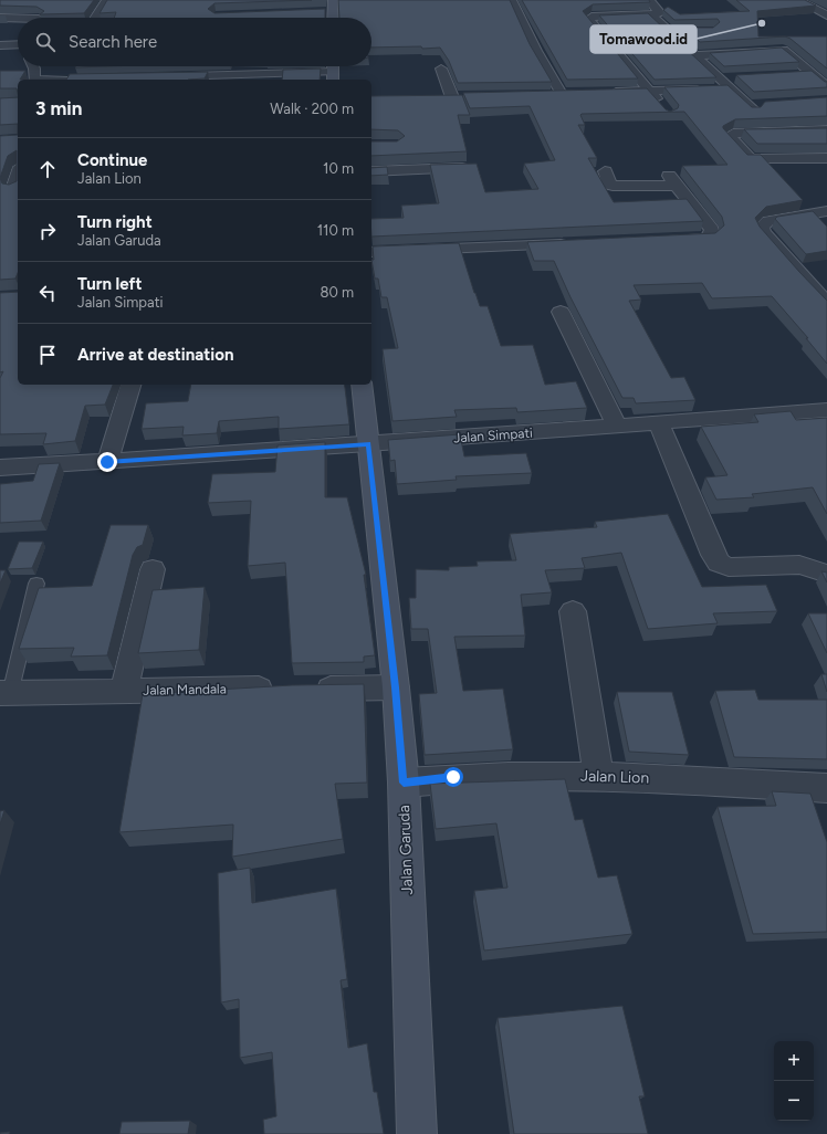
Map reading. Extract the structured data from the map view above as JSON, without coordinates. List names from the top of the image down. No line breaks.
{"streets":{"street":["Jalan Simpati","Jalan Mandala","Jalan Lion","Jalan Garuda"]},"crossings":[["Jalan Simpati","Jalan Garuda"],["Jalan Mandala","Jalan Garuda"],["Jalan Lion","Jalan Garuda"]],"places":["Tomawood.id"],"page":{"search":"Search here","heading":["3 min","Walk · 200 m"],"list":[["Continue","Jalan Lion","10 m"],["Turn right","Jalan Garuda","110 m"],["Turn left","Jalan Simpati","80 m"],"Arrive at destination"],"map_buttons":["+","−"]}}
